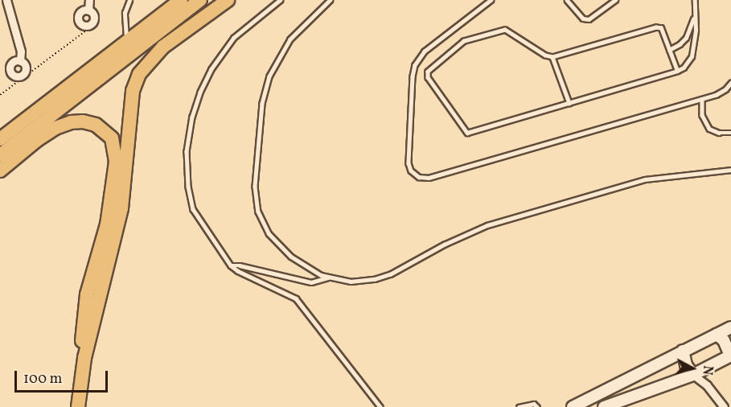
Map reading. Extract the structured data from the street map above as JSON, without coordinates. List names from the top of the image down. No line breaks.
{"scale_bar":"100 m","north":"right"}
